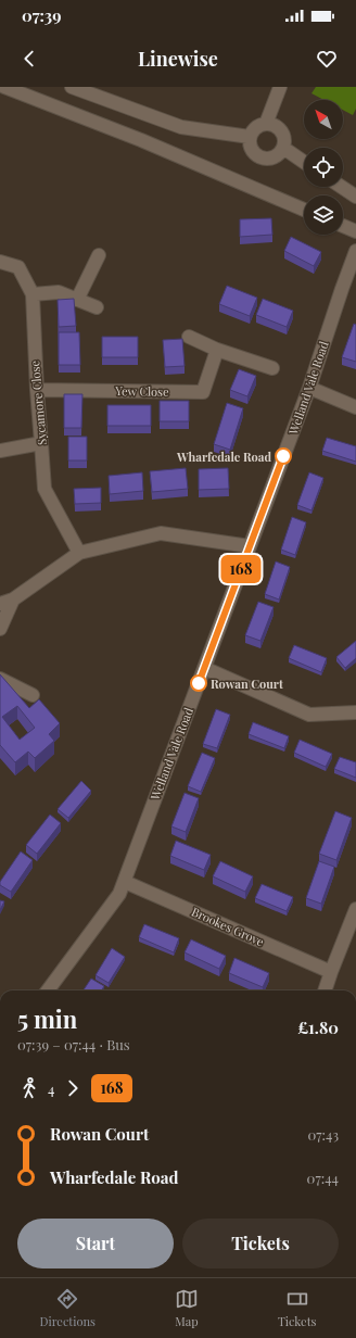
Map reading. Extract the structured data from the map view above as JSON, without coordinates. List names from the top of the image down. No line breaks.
{"streets":{"street":["Welland Vale Road","Yew Close","Sycamore Close","Brookes Grove"]},"crossings":[["Welland Vale Road","Brookes Grove"],["Yew Close","Sycamore Close"]],"places":["Wharfedale Road","Rowan Court"],"lines":["bus line 168"],"north":"top left","page":{"status":"07:39","header":"Linewise","on_map":"168","heading":["5 min","07:39 – 07:44 · Bus","£1.80"],"legs":["4","168"],"list":[{"name":"Rowan Court","value":"07:43"},{"name":"Wharfedale Road","value":"07:44"}],"buttons":["Start","Tickets"],"tabs":["Directions","Map","Tickets"]}}
